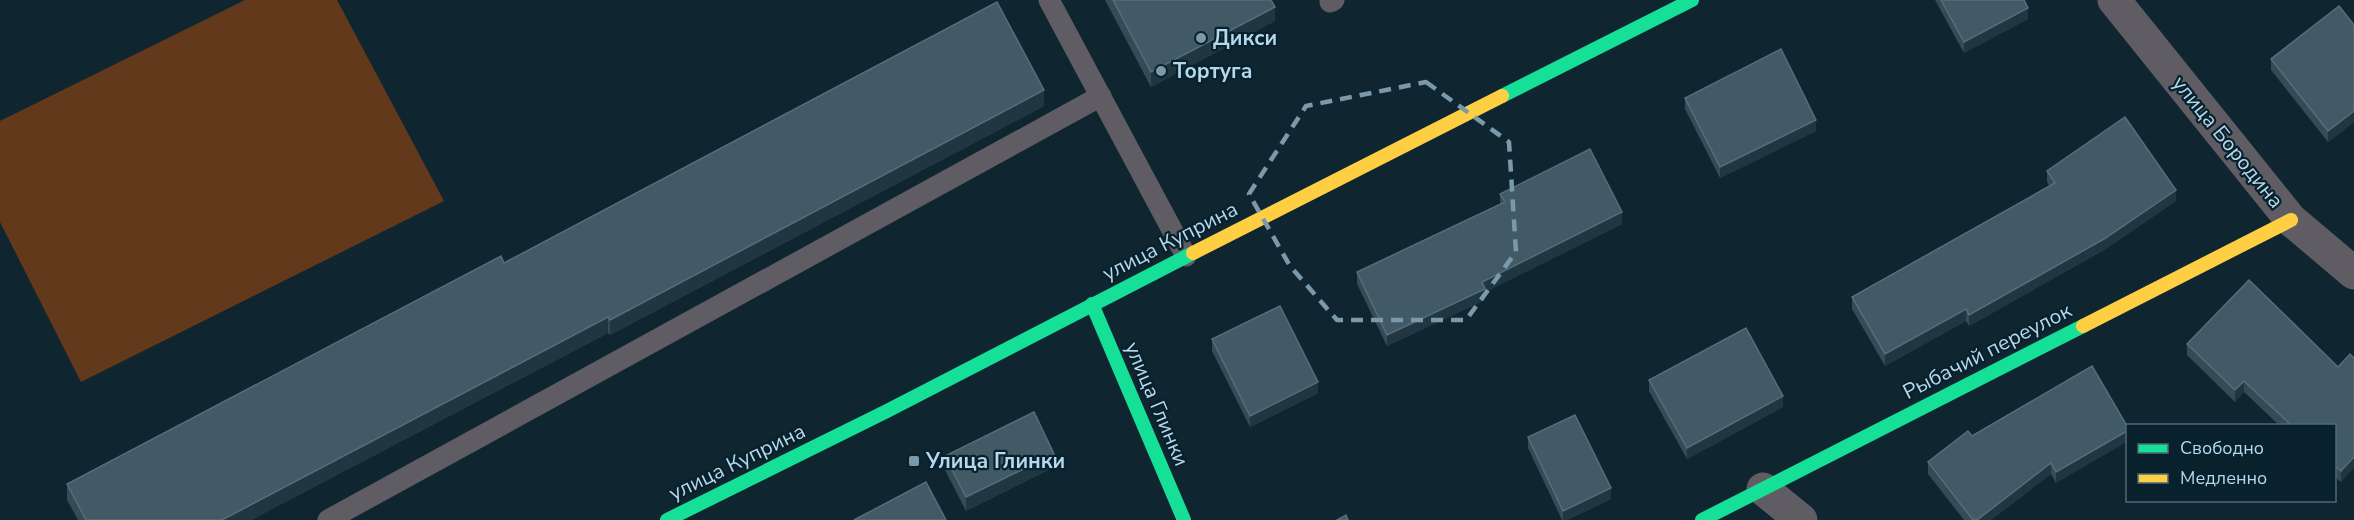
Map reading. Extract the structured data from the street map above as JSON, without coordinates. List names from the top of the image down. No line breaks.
{"streets":{"street":["улица Бородина","улица Куприна","Рыбачий переулок","улица Глинки"]},"crossings":[["улица Бородина","Рыбачий переулок"],["улица Куприна","улица Глинки"]],"places":{"other":["Дикси","Тортуга"],"transit":["Улица Глинки"]},"legend":["Свободно","Медленно"]}
